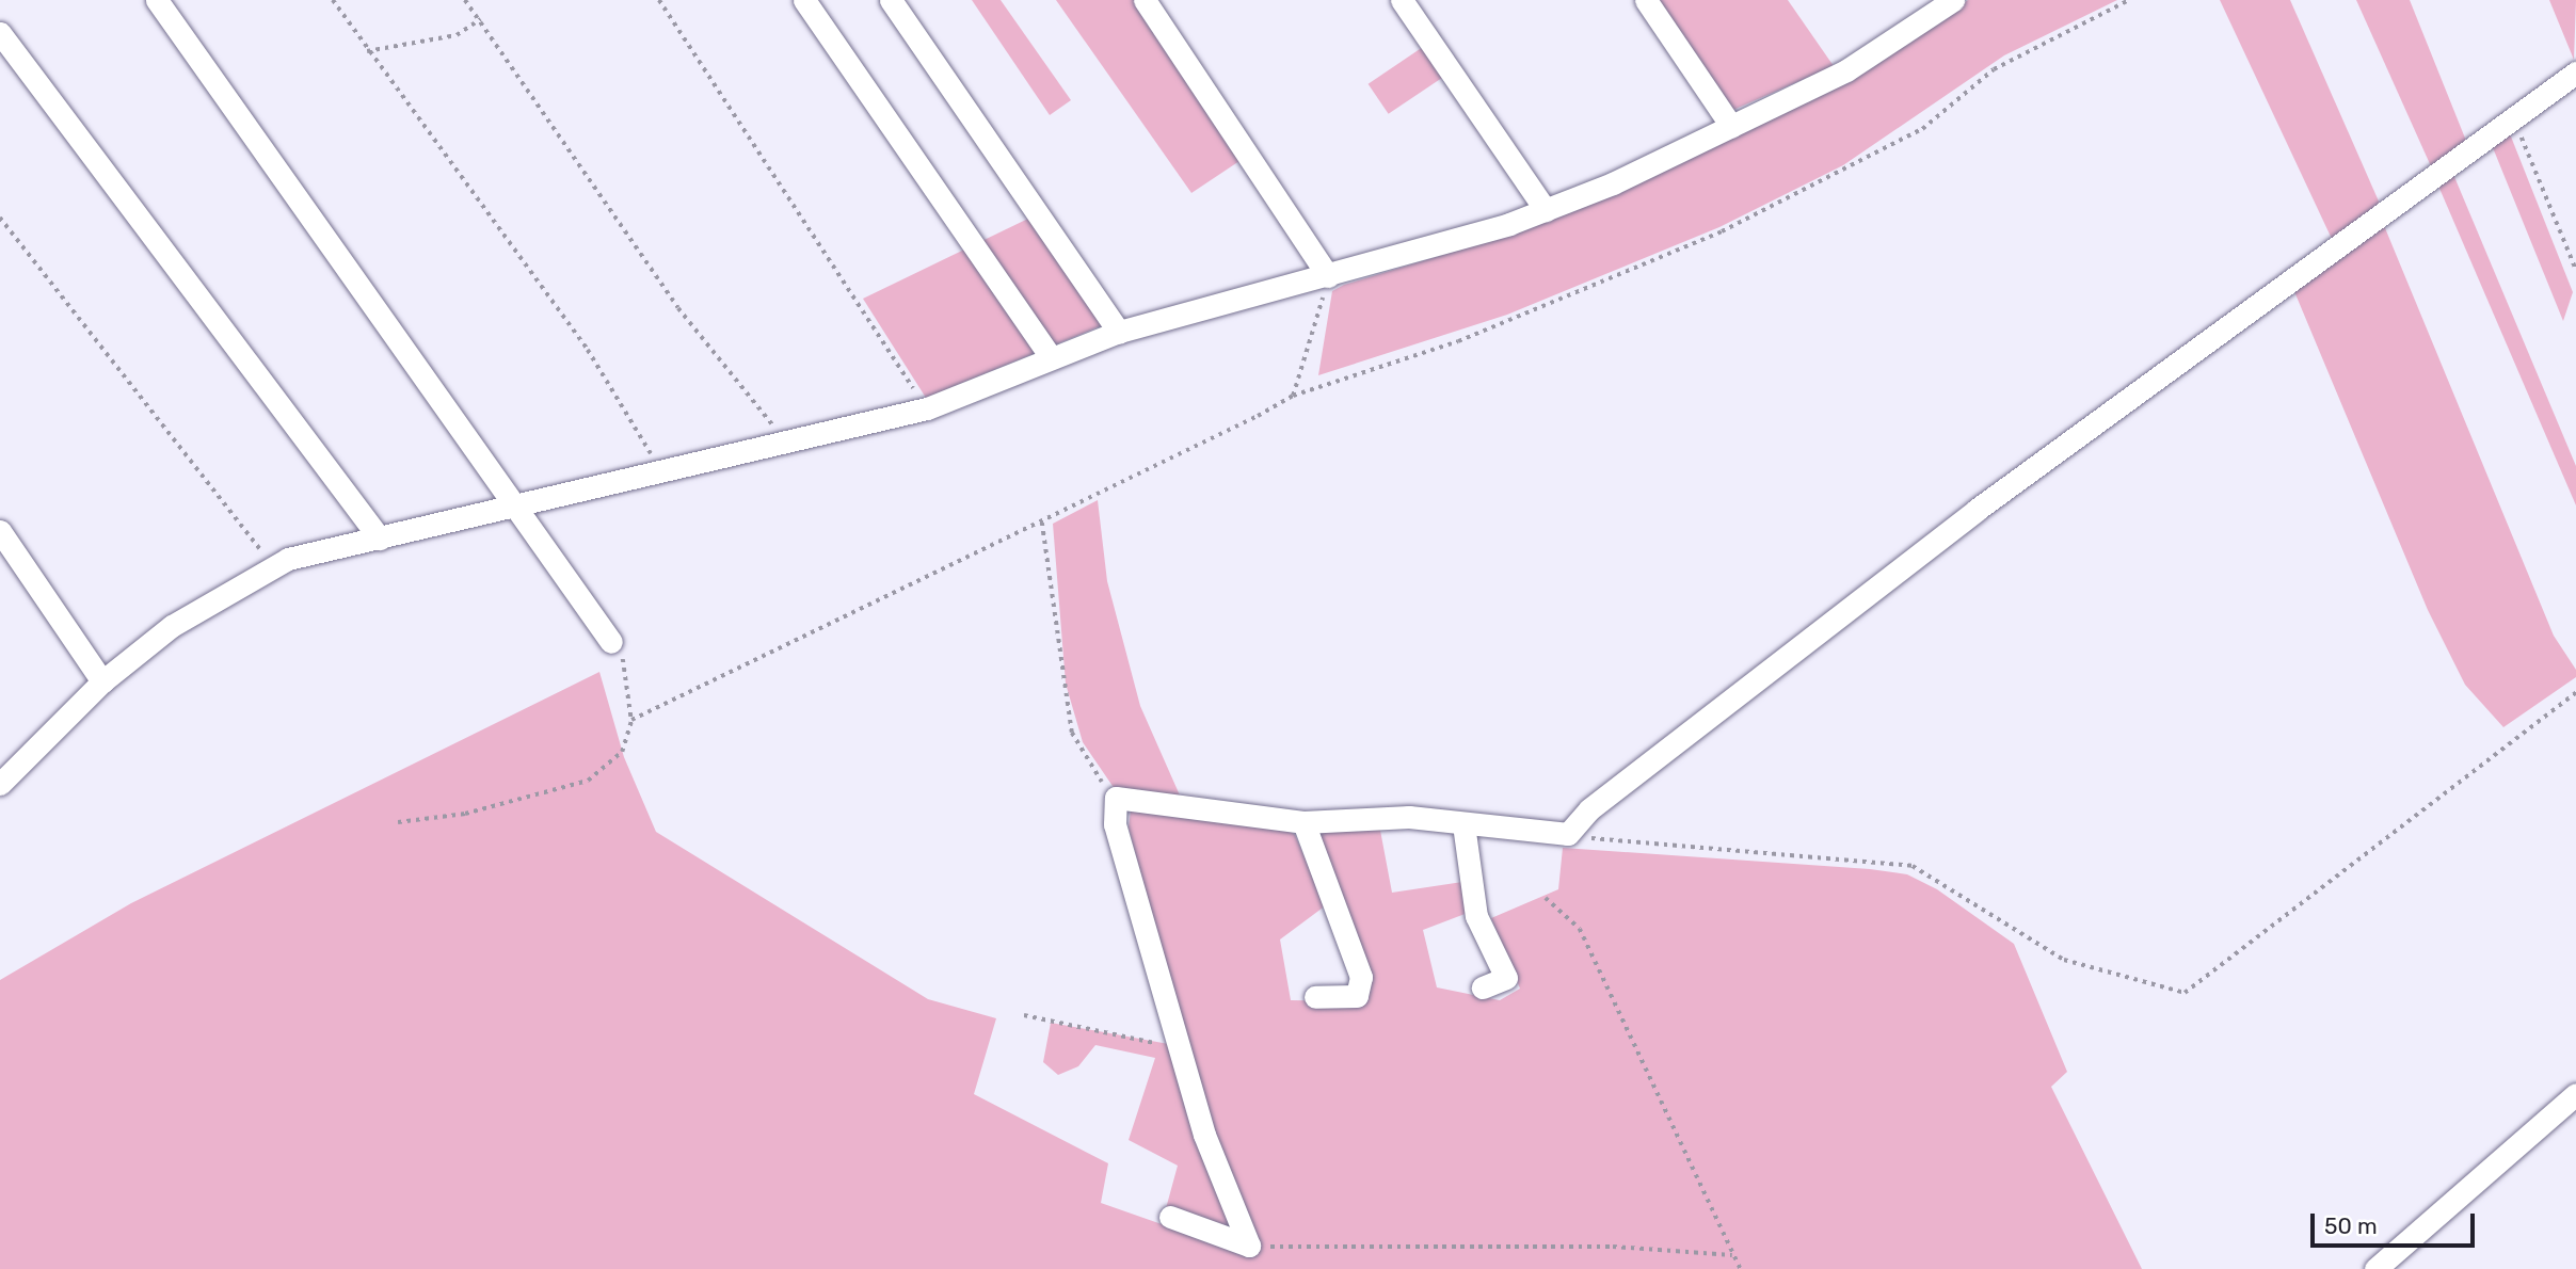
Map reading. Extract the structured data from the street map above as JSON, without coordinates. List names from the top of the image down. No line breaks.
{"scale_bar":"50 m"}
